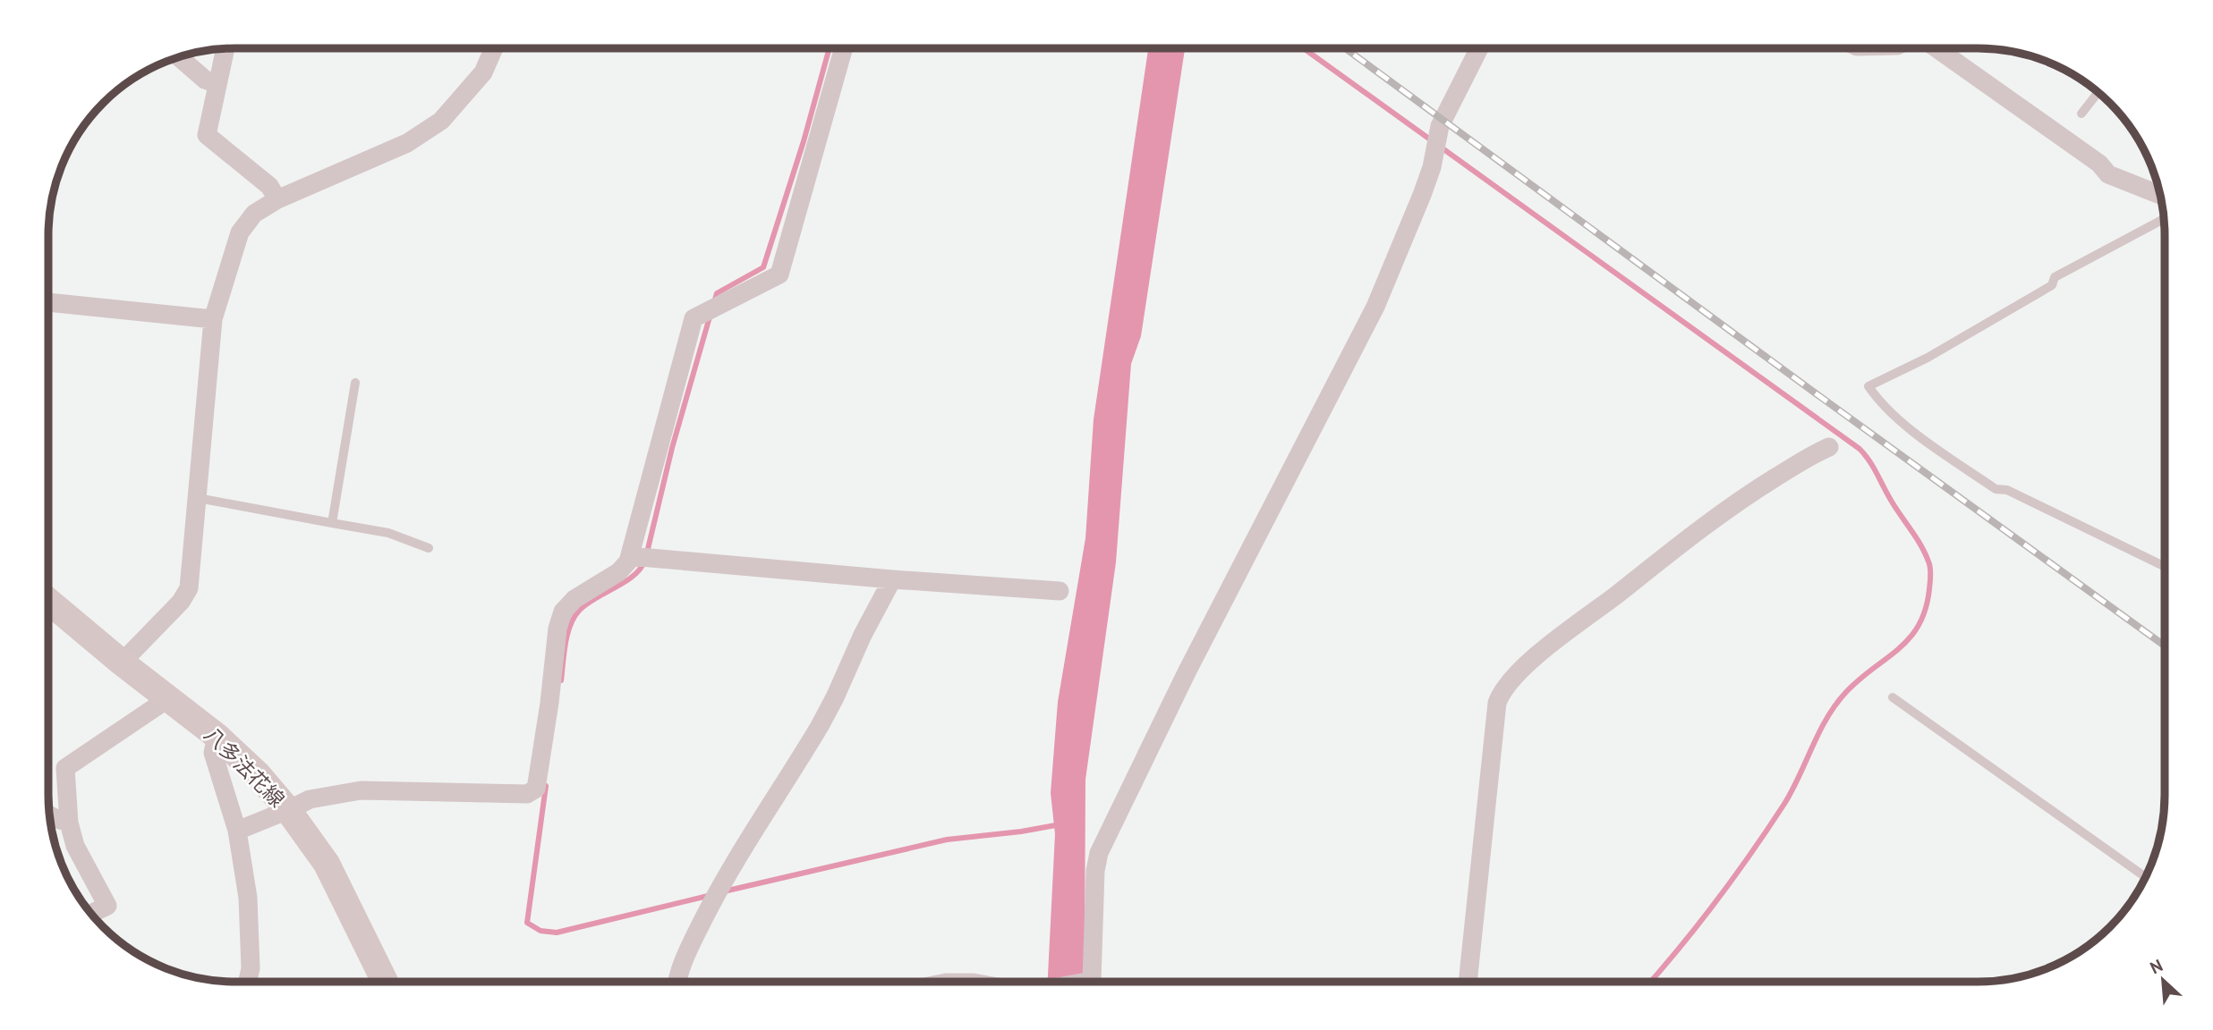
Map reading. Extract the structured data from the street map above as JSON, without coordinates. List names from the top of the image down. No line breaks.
{"streets":{"main road":["八多法花線"]},"north":"top left"}
